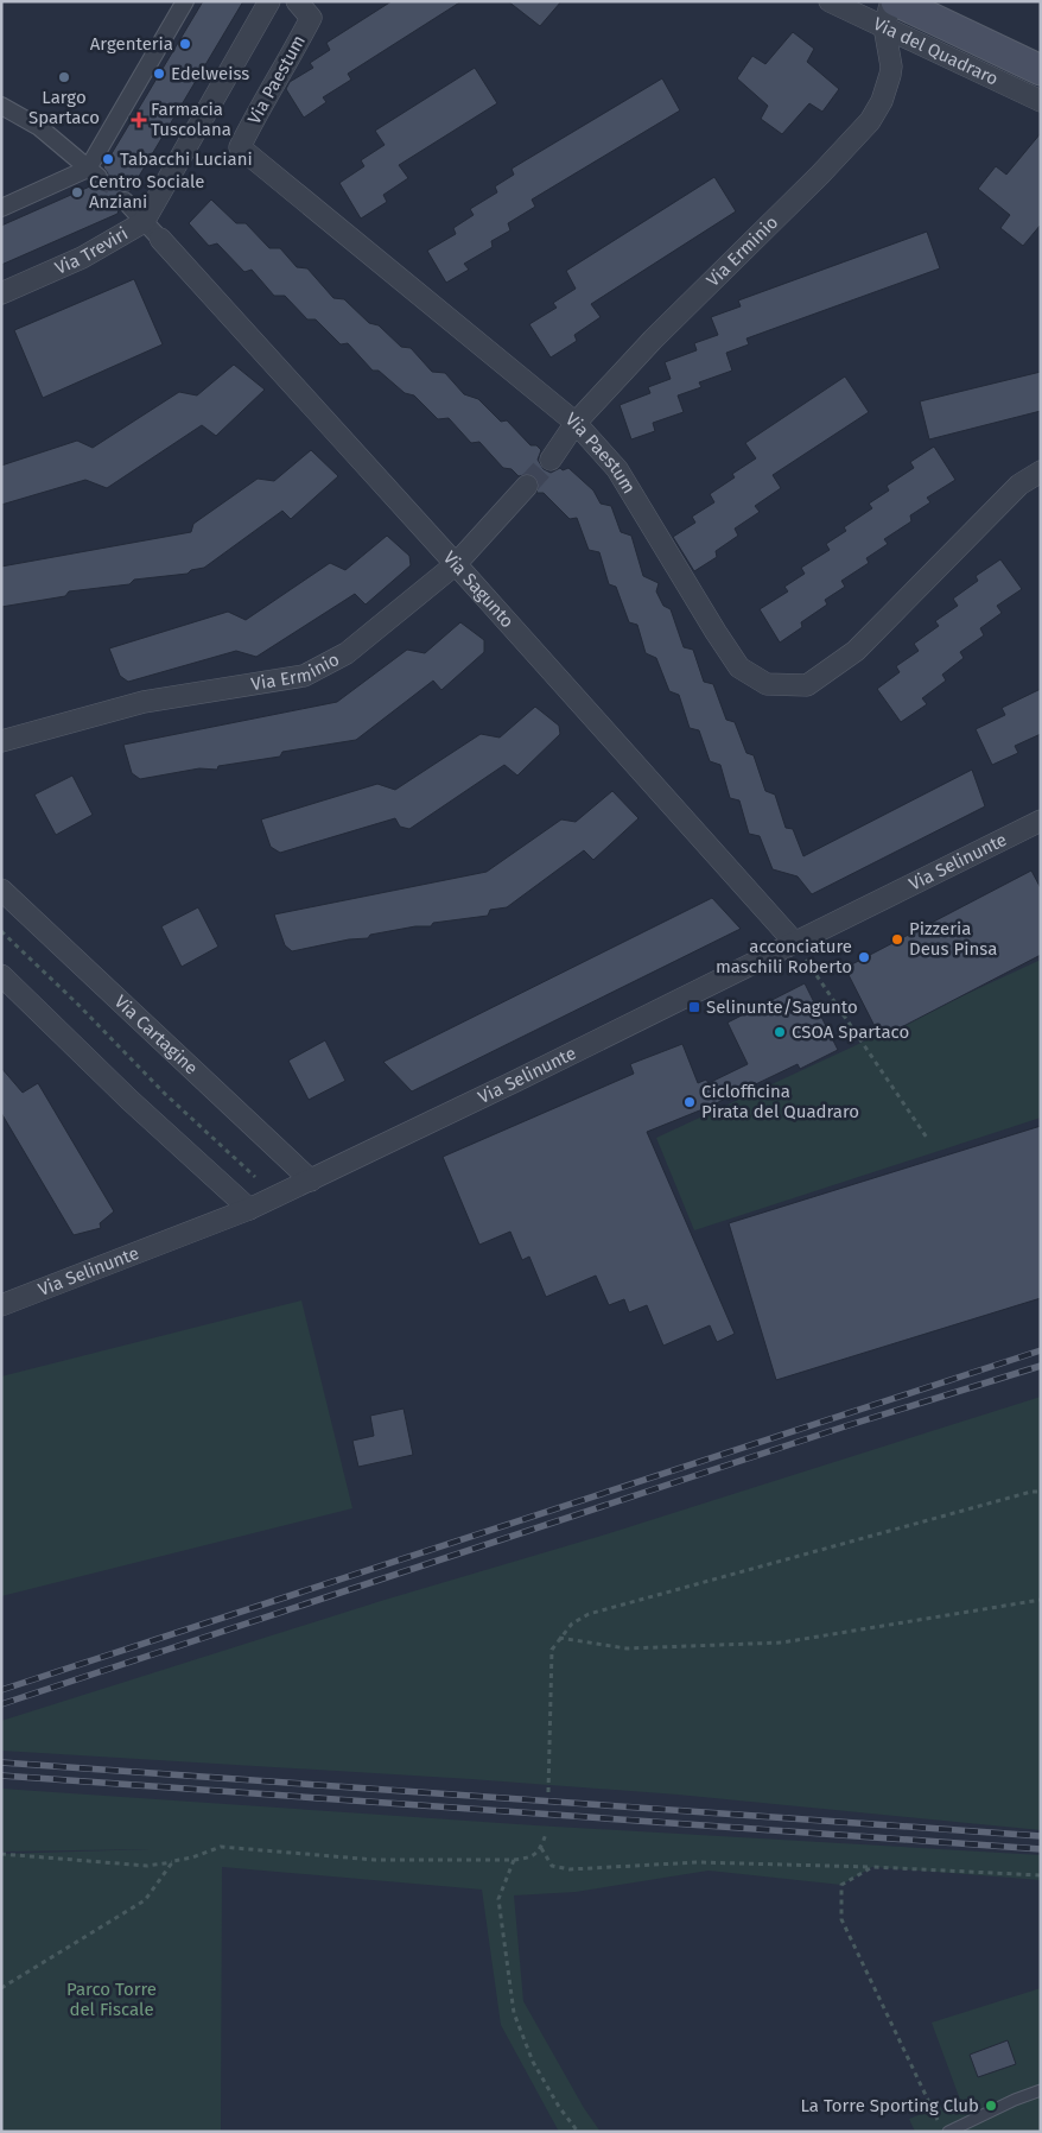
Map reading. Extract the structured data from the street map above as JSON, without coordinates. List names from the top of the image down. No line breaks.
{"streets":{"main road":["Via del Quadraro"],"street":["Via Paestum","Via Treviri","Via Erminio","Via Sagunto","Via Selinunte","Via Cartagine"]},"crossings":[["Via del Quadraro","Via Erminio"],["Via Paestum","Via Erminio"],["Via Erminio","Via Sagunto"],["Via Sagunto","Via Selinunte"],["Via Selinunte","Via Cartagine"]],"parks":["Parco Torre del Fiscale"],"places":{"other":["Argenteria","Edelweiss","Largo Spartaco","Tabacchi Luciani","Centro Sociale Anziani","Pizzeria Deus Pinsa","acconciature maschili Roberto","CSOA Spartaco","Ciclofficina Pirata del Quadraro","La Torre Sporting Club"],"health":["Farmacia Tuscolana"],"transit":["Selinunte/Sagunto"]}}
